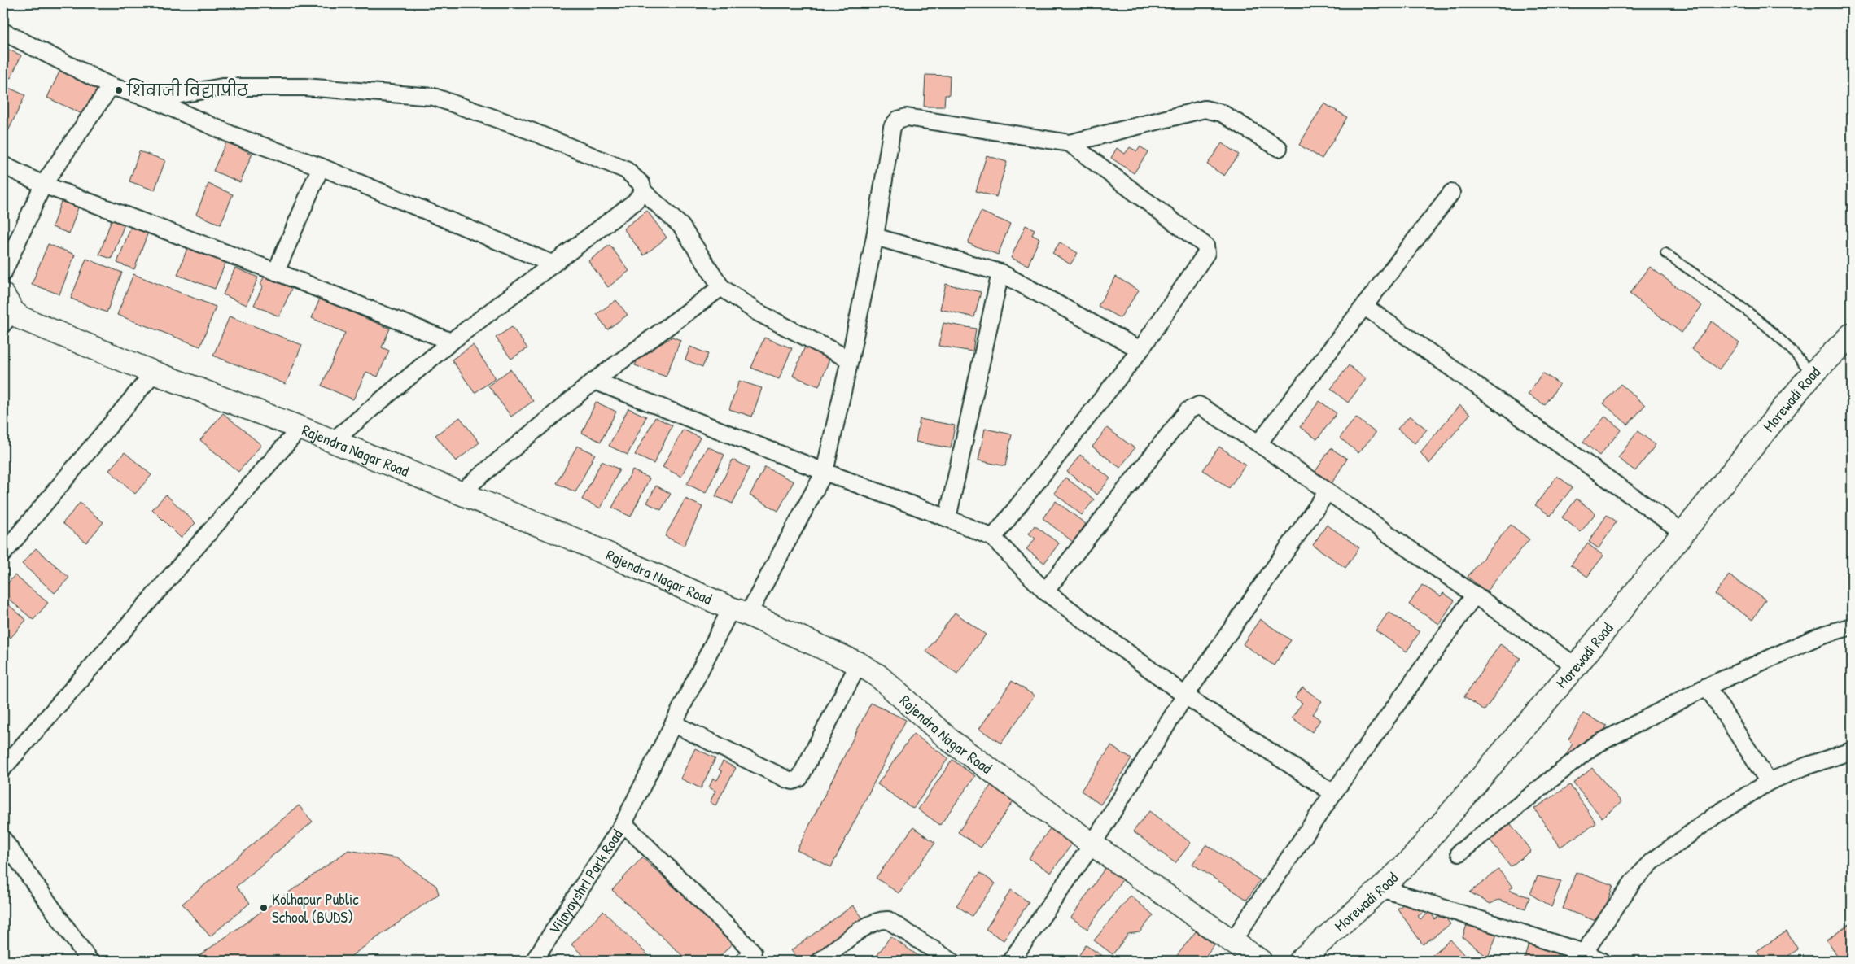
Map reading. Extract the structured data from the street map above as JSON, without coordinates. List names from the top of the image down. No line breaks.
{"streets":{"street":["Morewadi Road","Rajendra Nagar Road","Vijayayshri Park Road"]},"crossings":[["Rajendra Nagar Road","Vijayayshri Park Road"]],"places":["शिवाजी विद्यापीठ","Kolhapur Public School (BUDS)"]}
